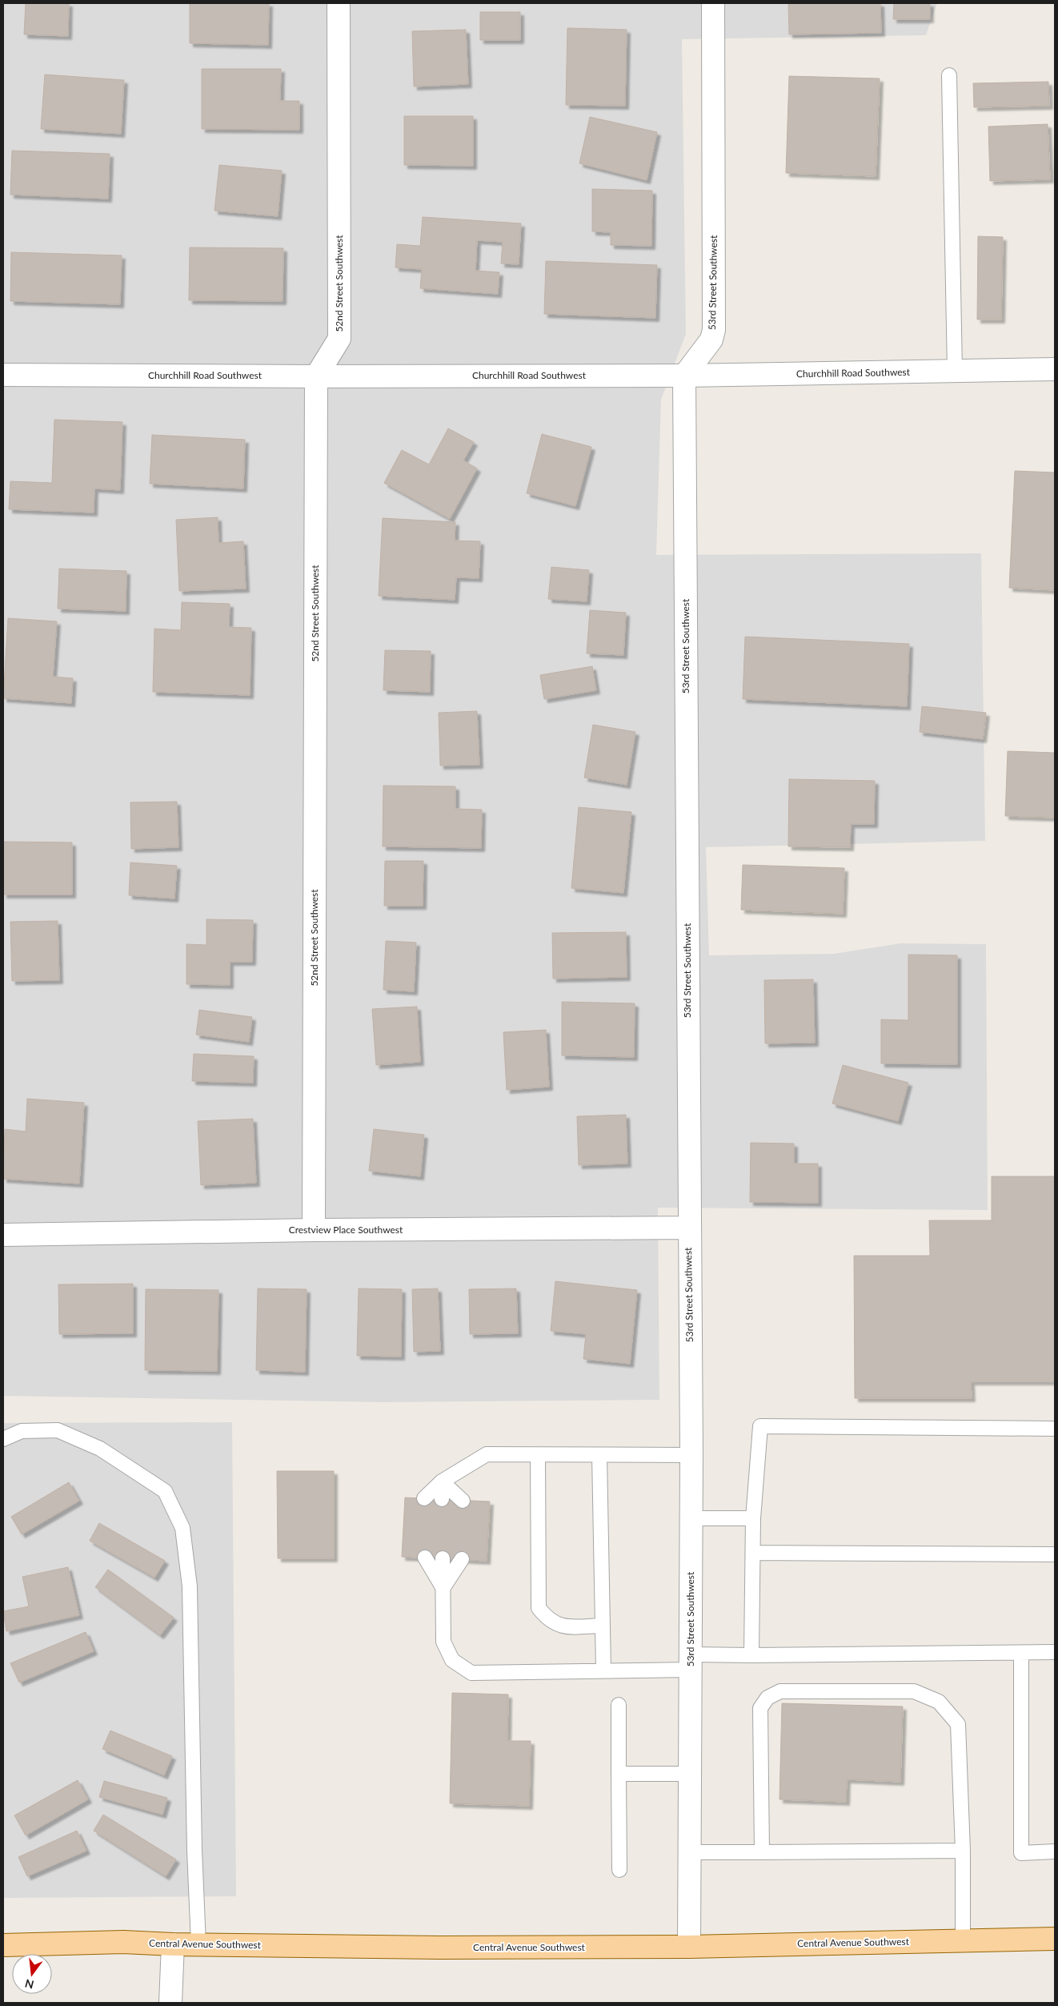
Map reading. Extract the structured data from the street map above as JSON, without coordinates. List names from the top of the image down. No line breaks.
{"streets":{"main road":["Central Avenue Southwest"],"street":["53rd Street Southwest","52nd Street Southwest","Churchhill Road Southwest","Crestview Place Southwest"]},"crossings":[["53rd Street Southwest","Churchhill Road Southwest"],["53rd Street Southwest","Crestview Place Southwest"],["53rd Street Southwest","Central Avenue Southwest"],["52nd Street Southwest","Churchhill Road Southwest"],["52nd Street Southwest","Crestview Place Southwest"]],"north":"bottom"}
